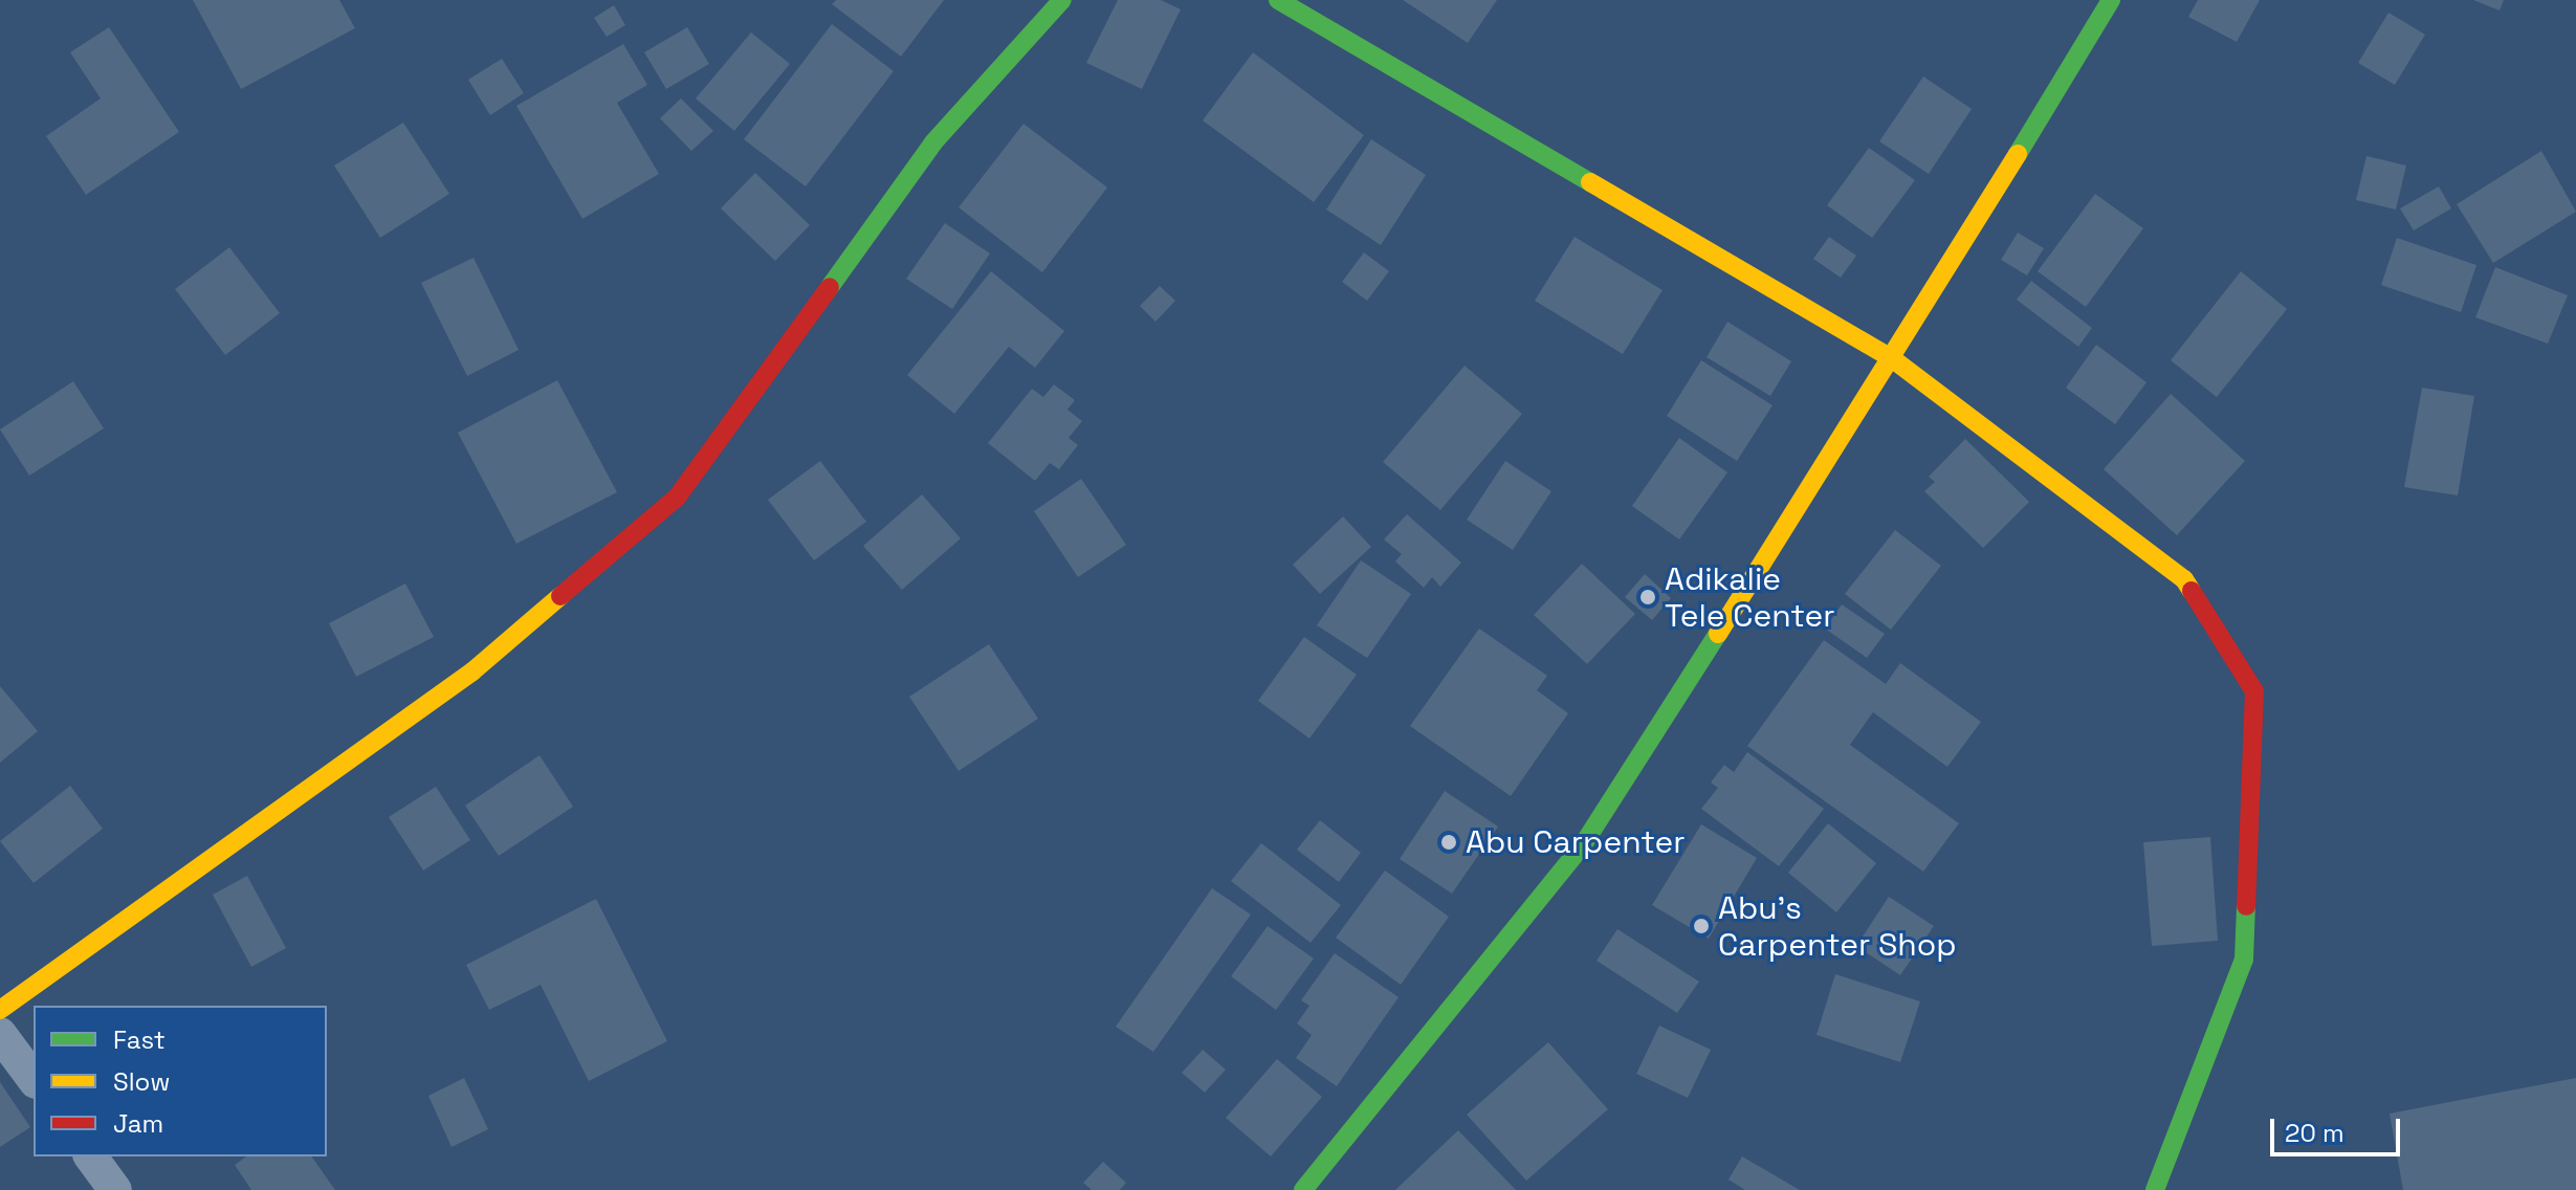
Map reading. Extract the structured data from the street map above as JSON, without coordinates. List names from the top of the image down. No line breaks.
{"places":["Adikalie Tele Center","Abu Carpenter","Abu's Carpenter Shop"],"legend":["Fast","Slow","Jam"],"scale_bar":"20 m"}
